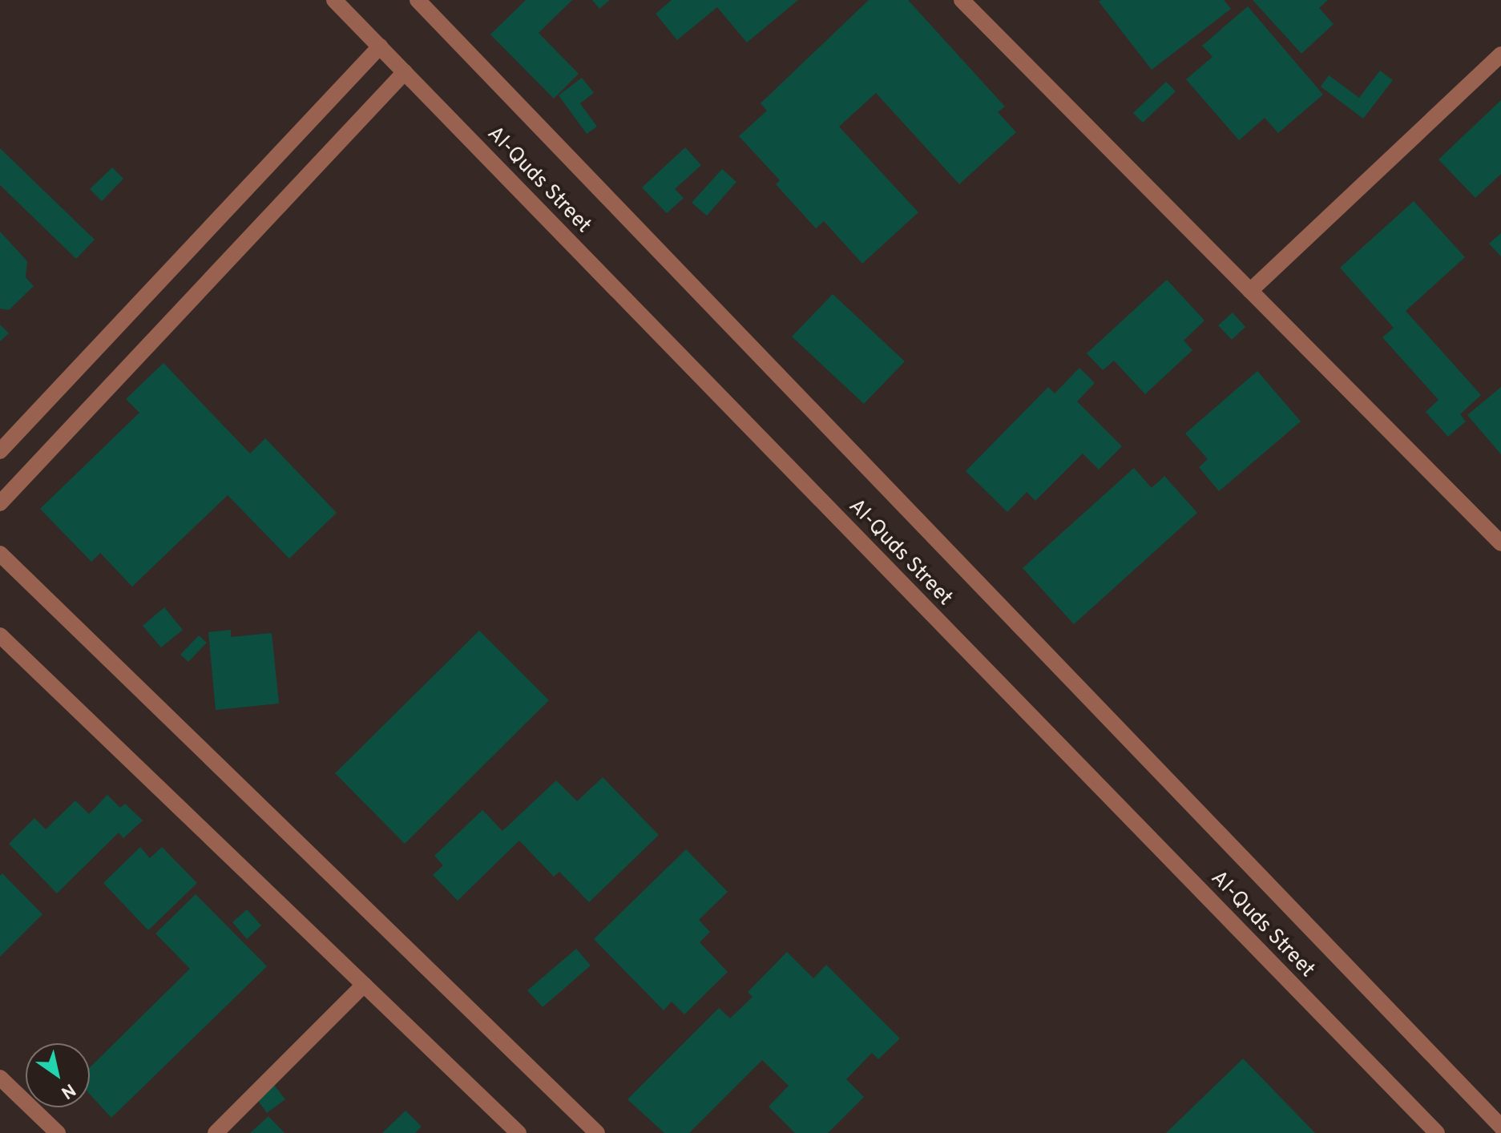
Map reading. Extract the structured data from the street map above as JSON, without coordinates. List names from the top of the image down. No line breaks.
{"streets":{"street":["Al-Quds Street"]},"north":"bottom right"}
